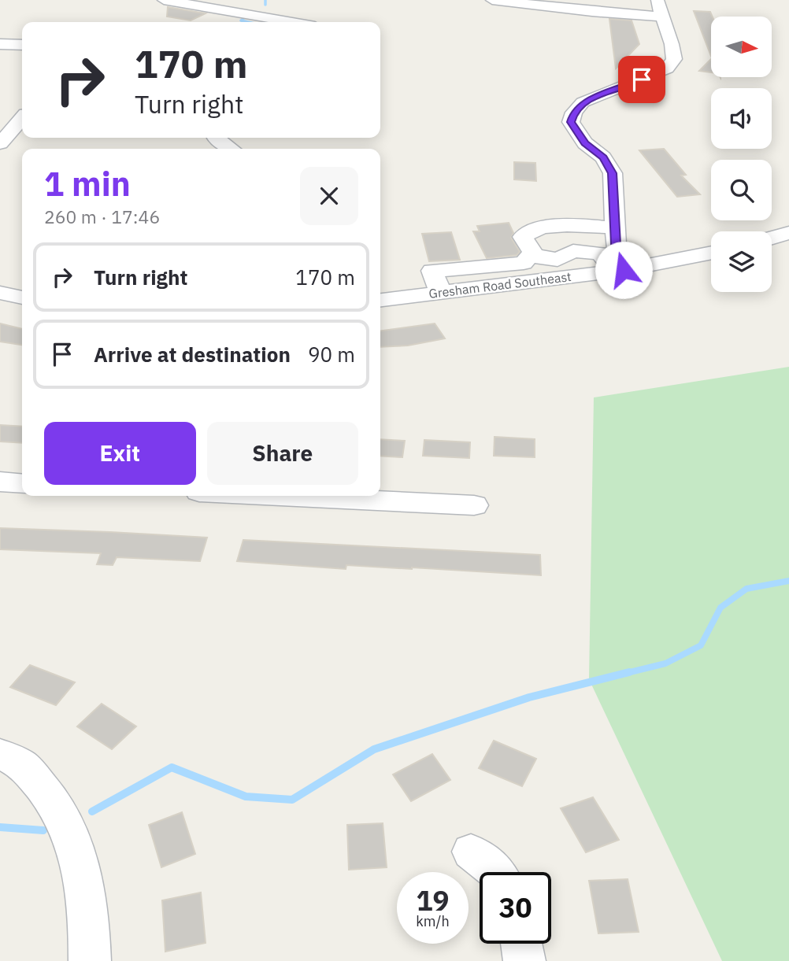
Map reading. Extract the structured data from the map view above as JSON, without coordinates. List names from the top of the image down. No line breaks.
{"streets":{"street":["Gresham Road Southeast"]},"north":"right","page":{"turn":["170 m","Turn right"],"heading":["1 min","260 m · 17:46"],"list":[{"name":"Turn right","value":"170 m"},{"name":"Arrive at destination","value":"90 m"}],"buttons":["Exit","Share"],"speed":"19 km/h","limit":"30"}}
